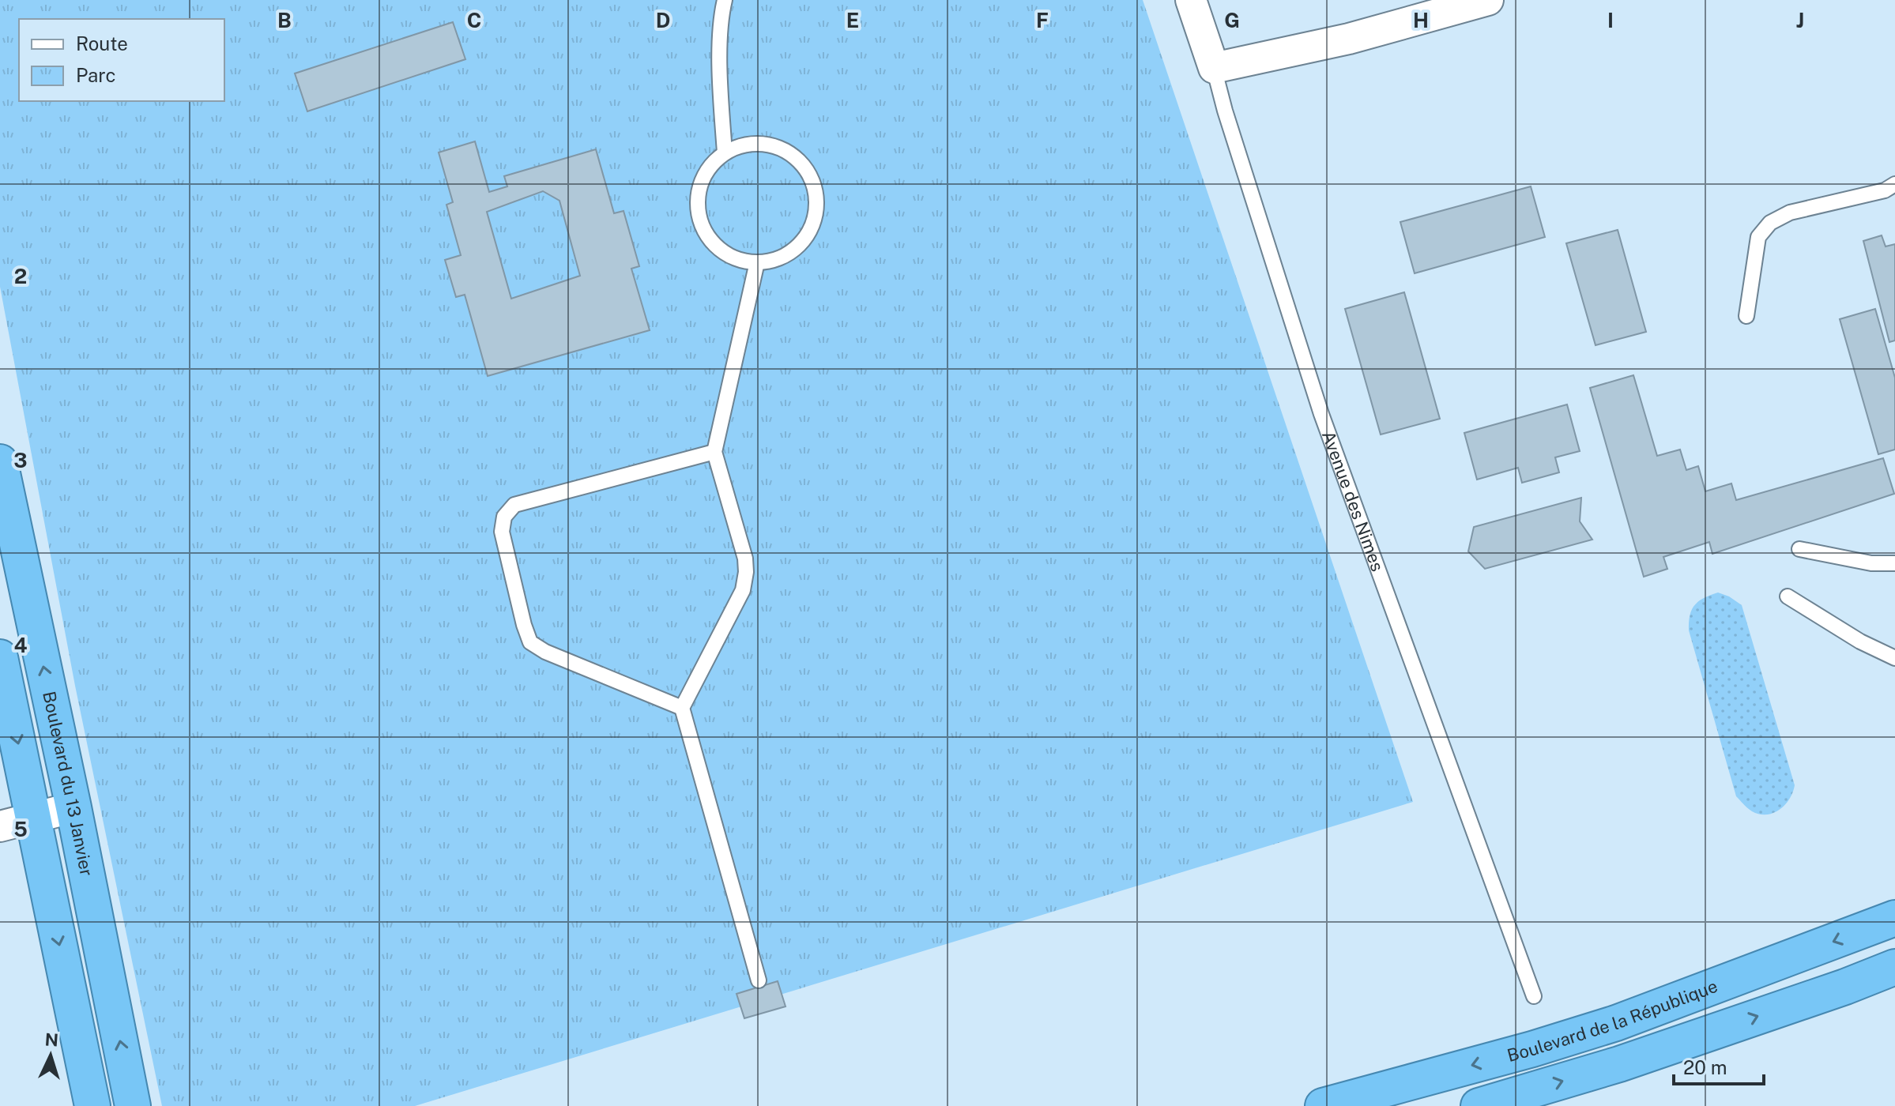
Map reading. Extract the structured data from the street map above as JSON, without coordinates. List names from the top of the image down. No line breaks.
{"streets":{"highway":["Boulevard du 13 Janvier","Boulevard de la République"],"street":["Avenue des Nimes"]},"legend":["Route","Parc"],"scale_bar":"20 m","north":"top","grid":{"columns":["B","C","D","E","F","G","H","I","J"],"rows":["2","3","4","5"]}}
